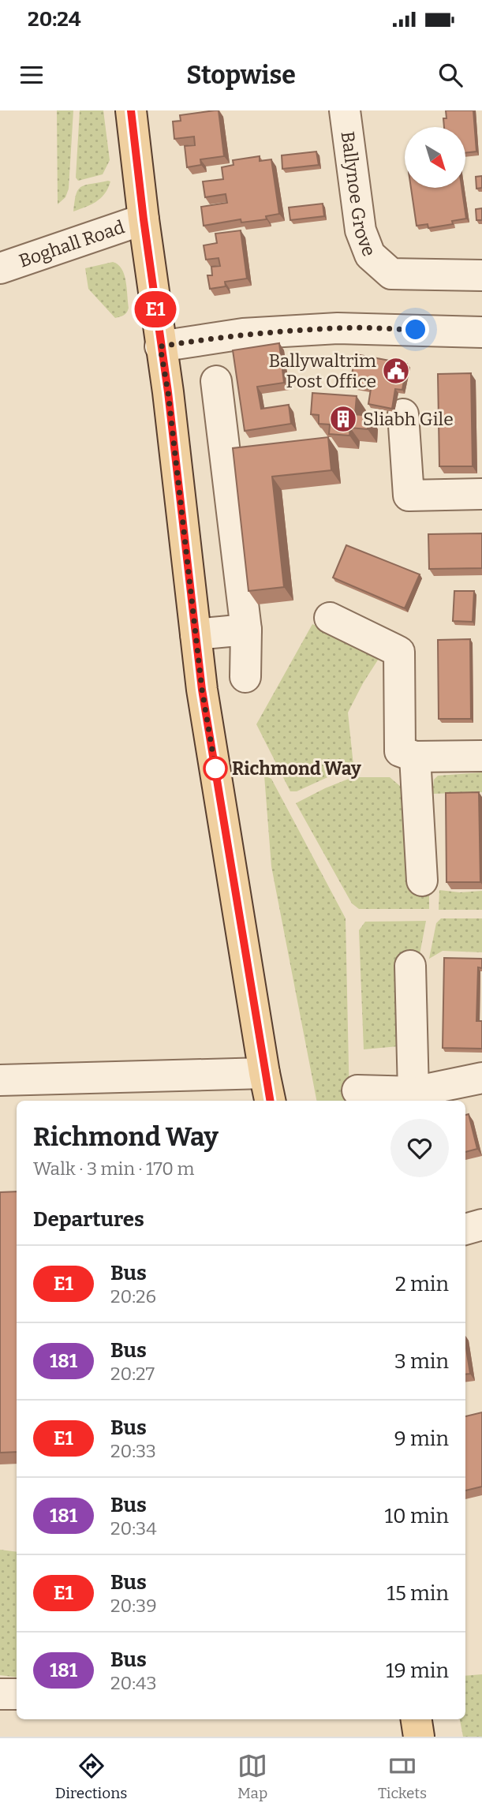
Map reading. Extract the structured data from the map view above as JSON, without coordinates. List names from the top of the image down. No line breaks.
{"streets":{"street":["Ballynoe Grove","Boghall Road"]},"places":{"public building":["Ballywaltrim Post Office"],"building":["Sliabh Gile"],"other":["Richmond Way"]},"lines":["bus line E1"],"north":"bottom right","page":{"status":"20:24","header":"Stopwise","on_map":"E1","heading":[["Richmond Way","Walk · 3 min · 170 m"],"Departures"],"list":[{"mark":"E1","name":"Bus","note":"20:26","value":"2 min"},{"mark":"181","name":"Bus","note":"20:27","value":"3 min"},{"mark":"E1","name":"Bus","note":"20:33","value":"9 min"},{"mark":"181","name":"Bus","note":"20:34","value":"10 min"},{"mark":"E1","name":"Bus","note":"20:39","value":"15 min"},{"mark":"181","name":"Bus","note":"20:43","value":"19 min"}],"tabs":["Directions","Map","Tickets"]}}
